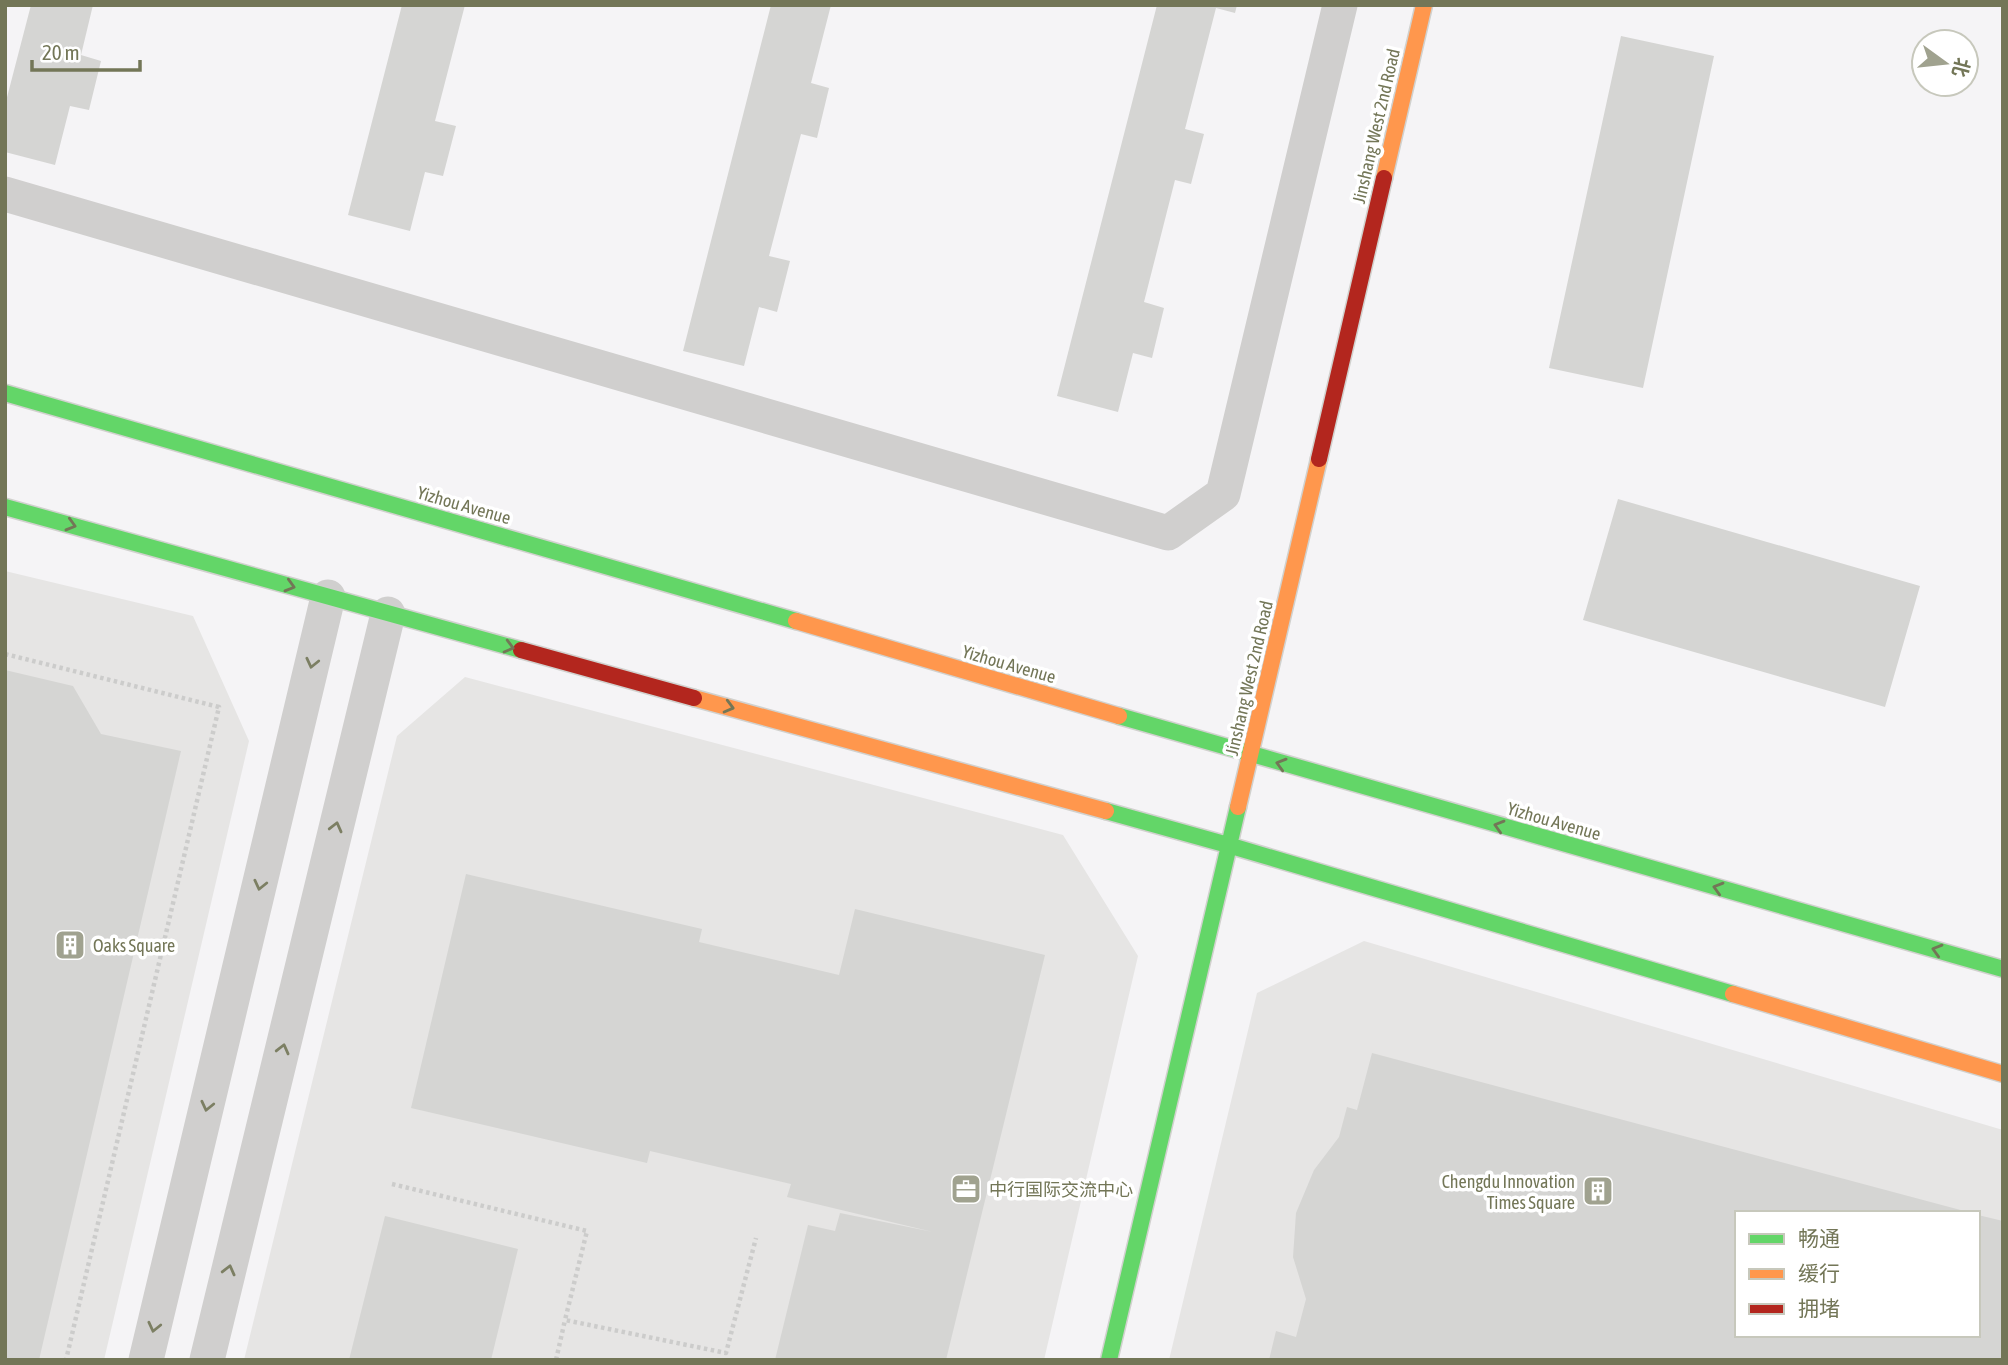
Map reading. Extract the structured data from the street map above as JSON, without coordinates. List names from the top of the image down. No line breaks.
{"streets":{"main road":["Jinshang West 2nd Road","Yizhou Avenue"]},"crossings":[["Jinshang West 2nd Road","Yizhou Avenue"]],"places":{"building":["Oaks Square","Chengdu Innovation Times Square"],"office":["中行国际交流中心"]},"legend":["畅通","缓行","拥堵"],"scale_bar":"20 m","north":"right"}
